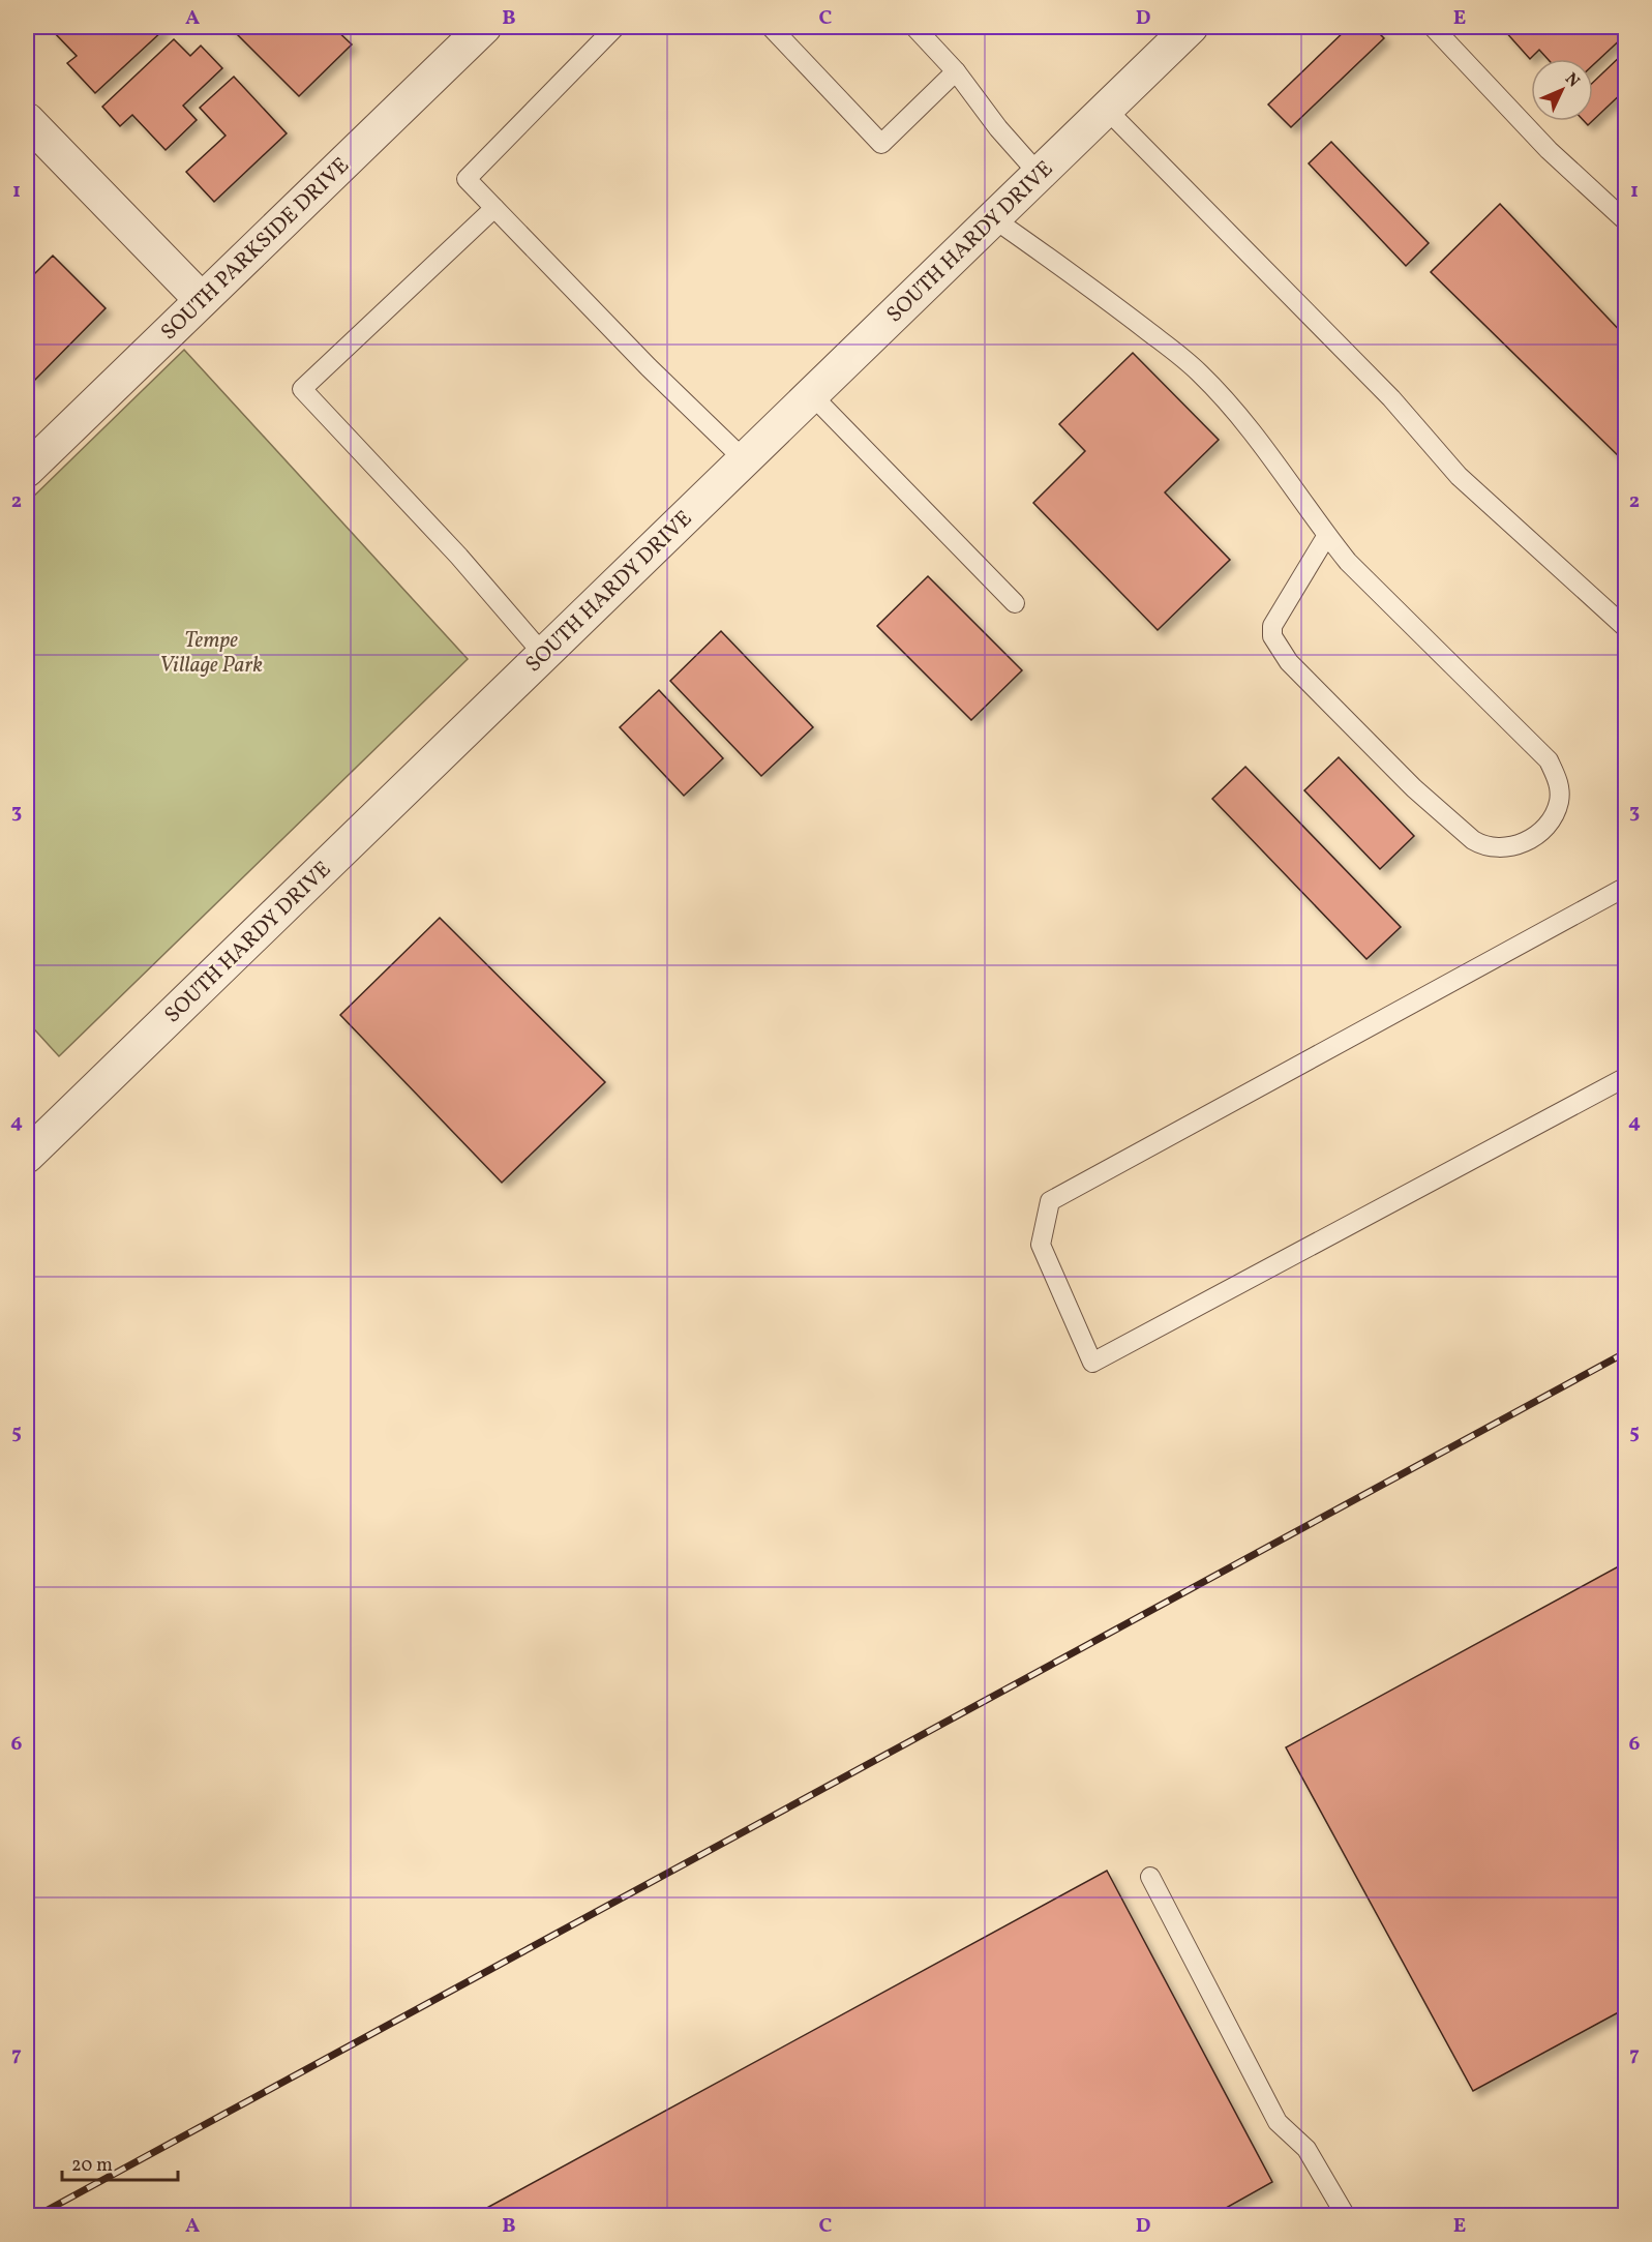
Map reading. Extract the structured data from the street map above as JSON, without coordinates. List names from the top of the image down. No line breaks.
{"streets":{"street":["SOUTH HARDY DRIVE","SOUTH PARKSIDE DRIVE"]},"parks":["Tempe Village Park"],"scale_bar":"20 m","north":"top right","grid":{"columns":["A","B","C","D","E"],"rows":["1","2","3","4","5","6","7"]}}
